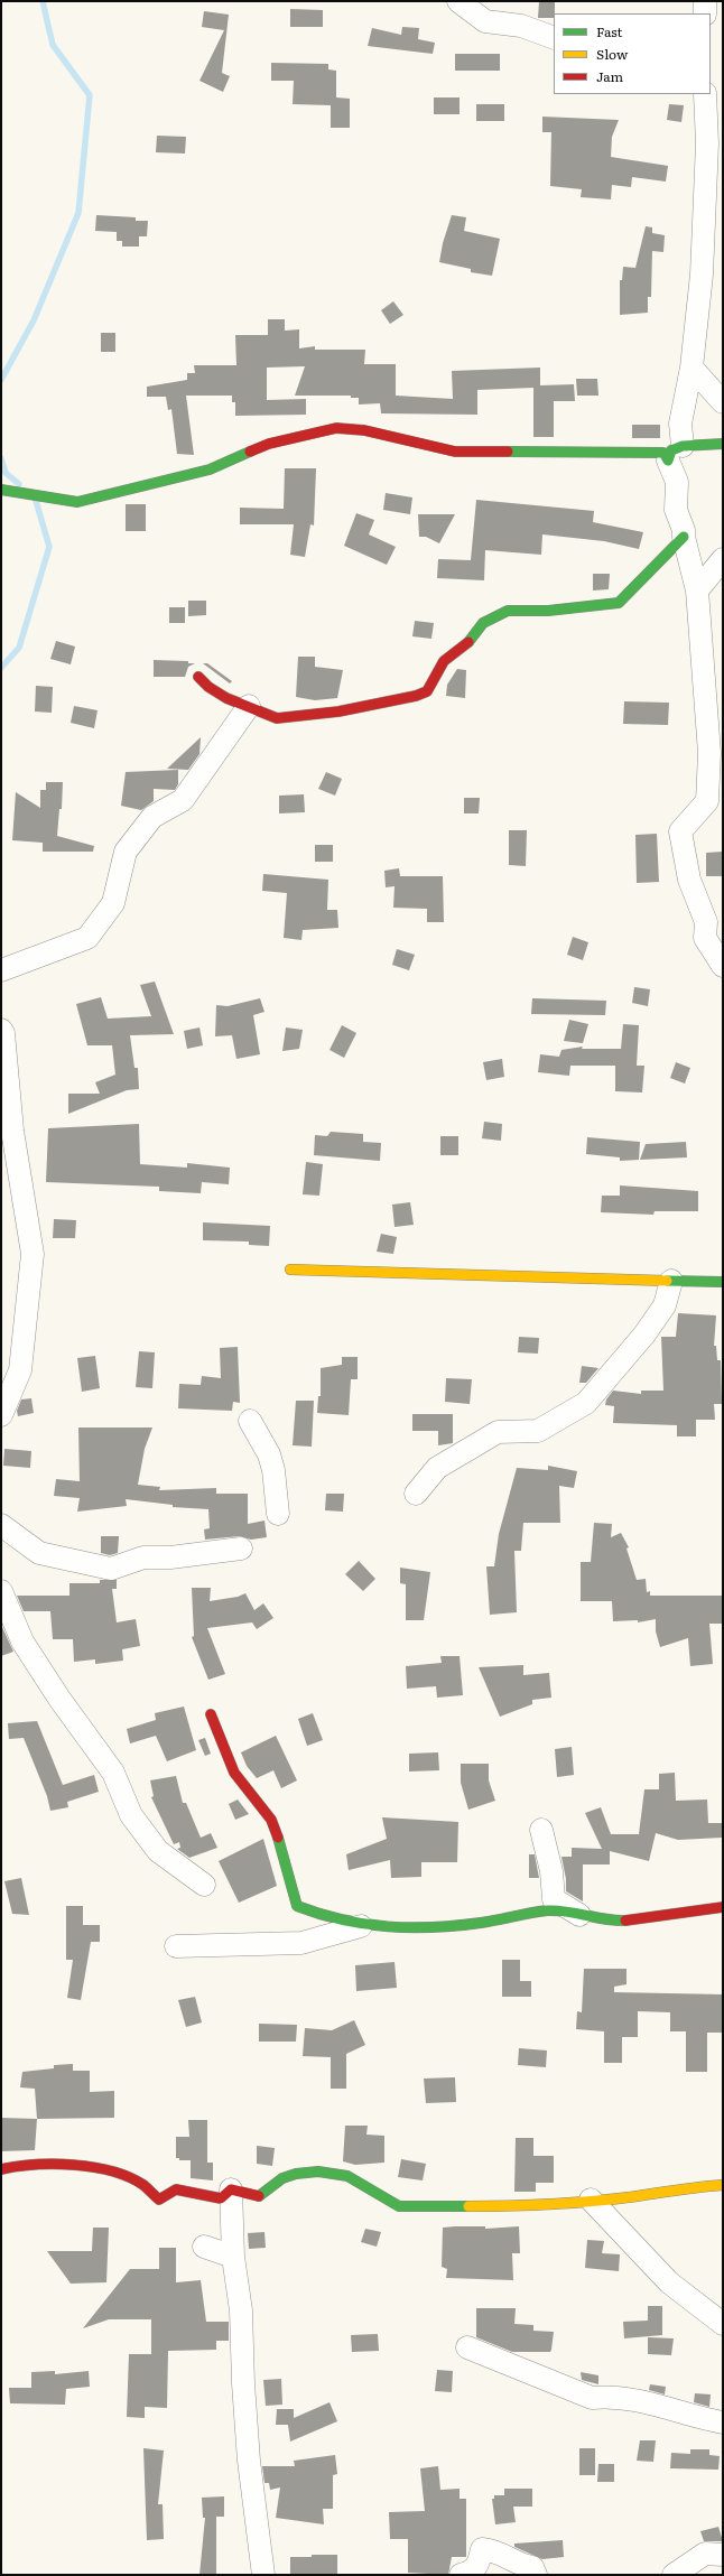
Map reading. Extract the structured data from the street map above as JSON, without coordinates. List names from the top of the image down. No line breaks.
{"legend":["Fast","Slow","Jam"]}
